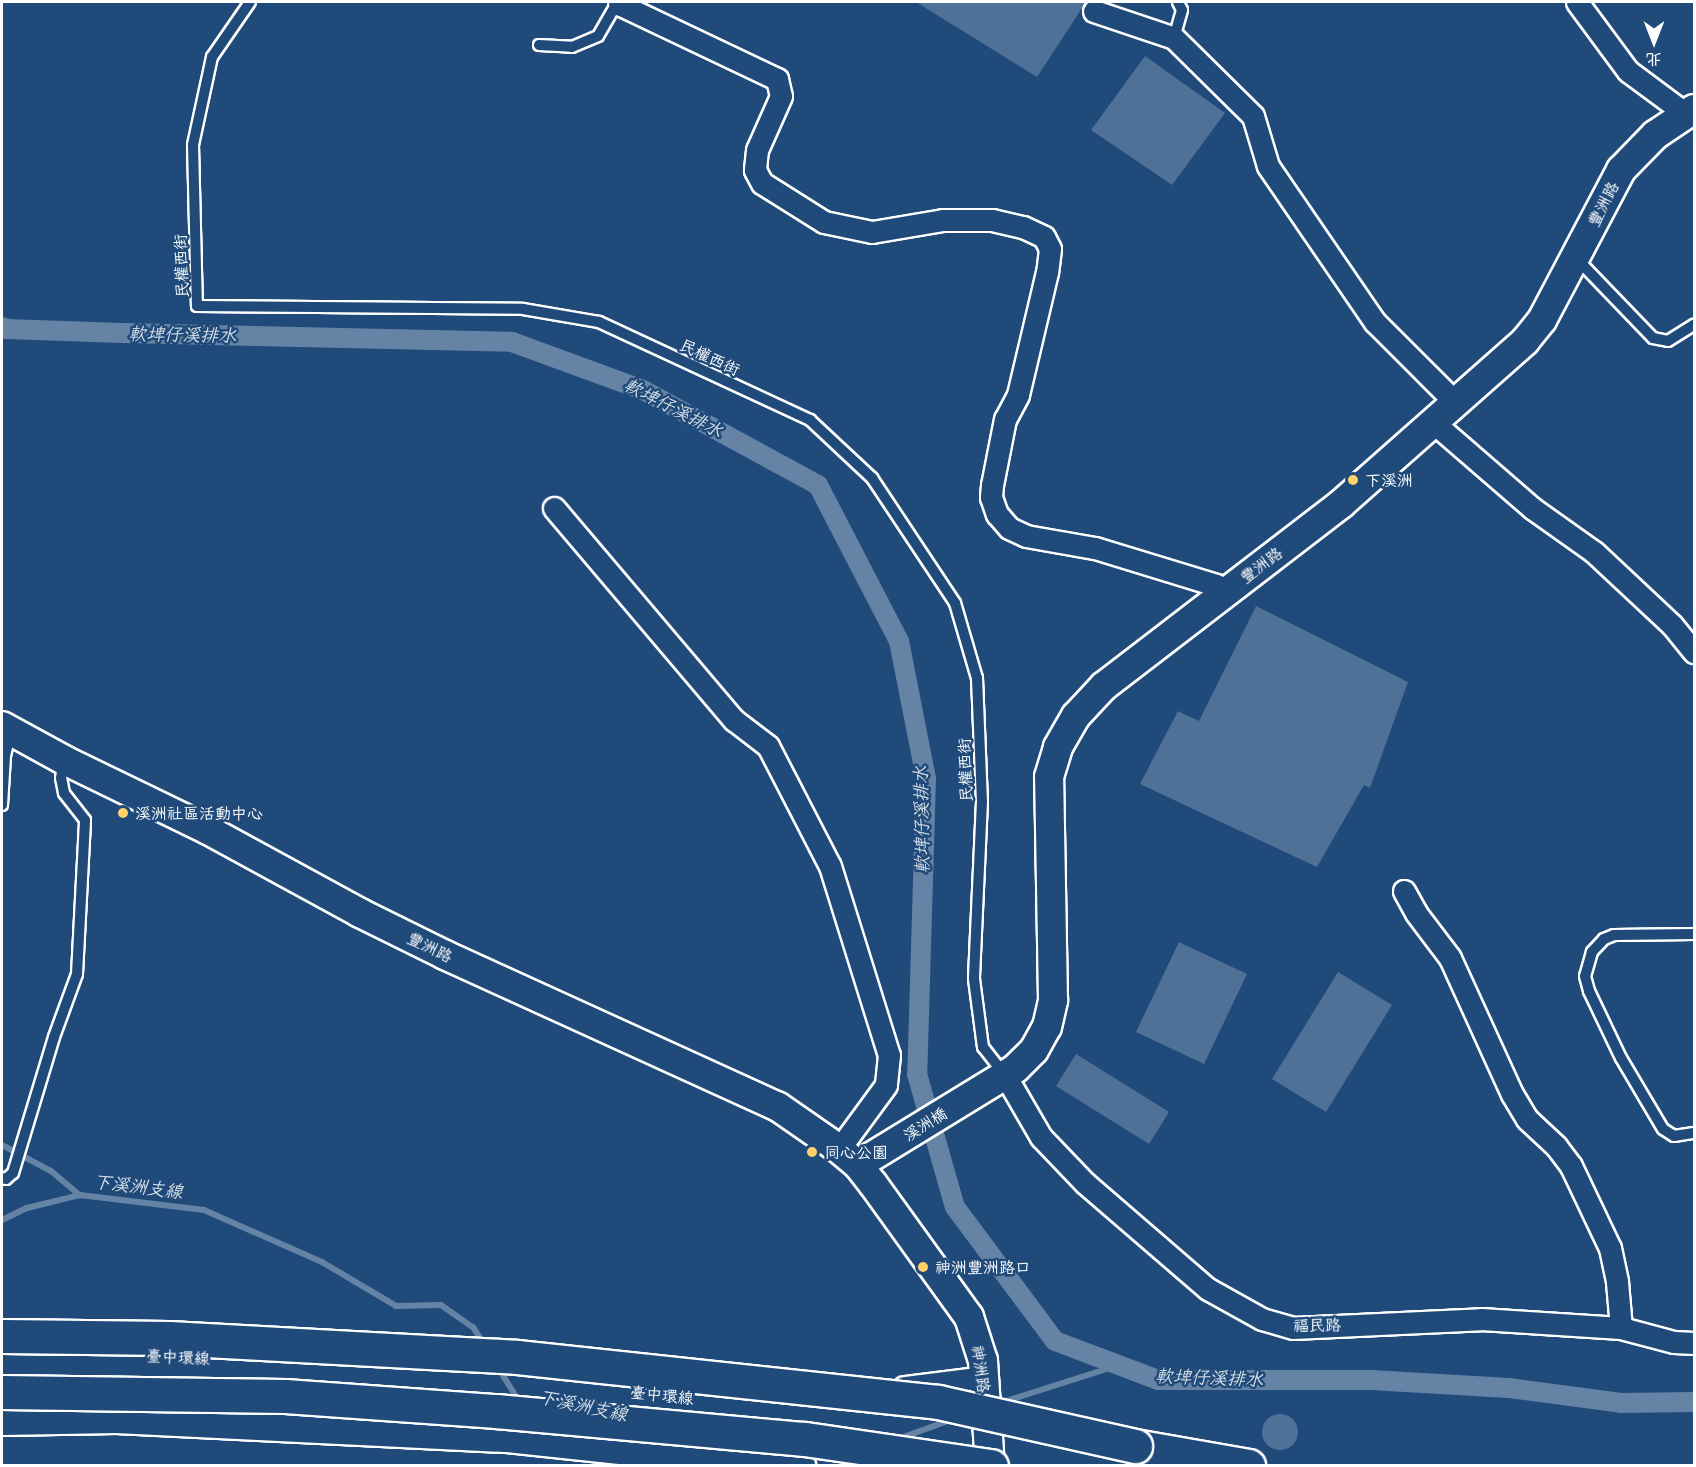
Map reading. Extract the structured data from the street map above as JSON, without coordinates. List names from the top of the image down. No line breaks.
{"streets":{"highway":["臺中環線"],"street":["豐洲路","溪洲橋","福民路","神洲路"],"lane":["民權西街"]},"crossings":[["豐洲路","民權西街"],["豐洲路","溪洲橋"],["豐洲路","福民路"],["豐洲路","神洲路"],["民權西街","溪洲橋"],["民權西街","福民路"],["溪洲橋","福民路"],["溪洲橋","神洲路"],["臺中環線","神洲路"]],"water":["軟埤仔溪排水","下溪洲支線"],"places":["下溪洲","溪洲社區活動中心","同心公園","神洲豐洲路口"],"north":"bottom"}
